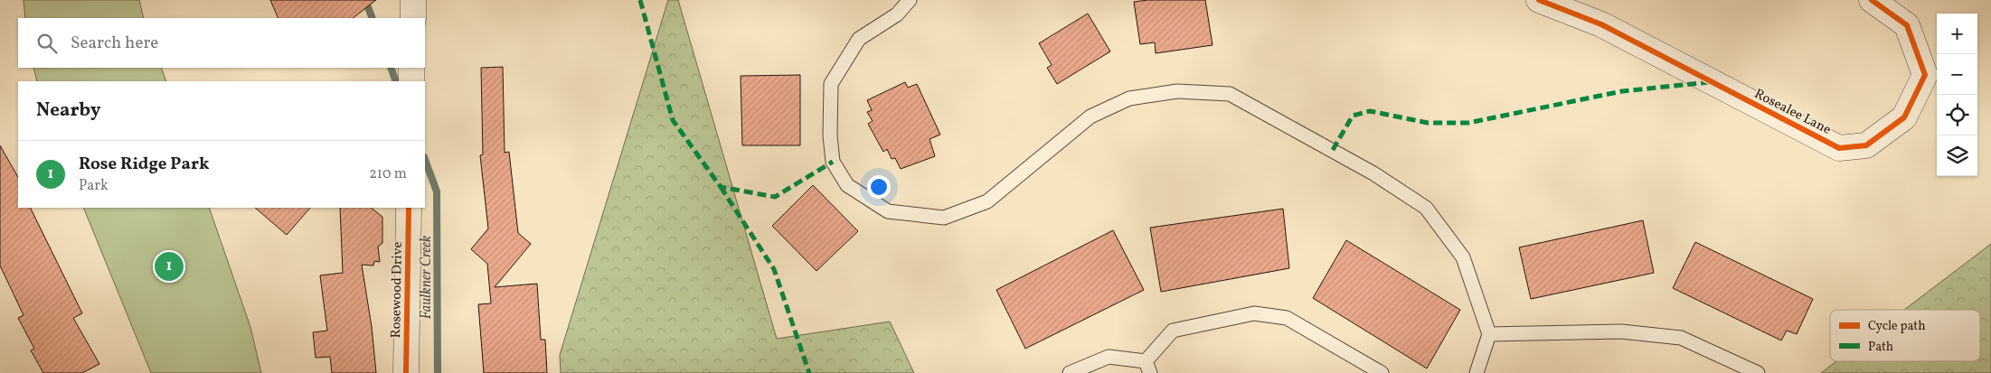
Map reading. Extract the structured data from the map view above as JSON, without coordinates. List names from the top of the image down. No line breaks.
{"streets":{"street":["Rosealee Lane","Rosewood Drive"]},"water":["Faulkner Creek"],"legend":["Cycle path","Path"],"page":{"map_buttons":["+","−"],"search":"Search here","heading":"Nearby","list":[{"mark":"1","name":"Rose Ridge Park","note":"Park","value":"210 m"}],"pins":"1"}}
